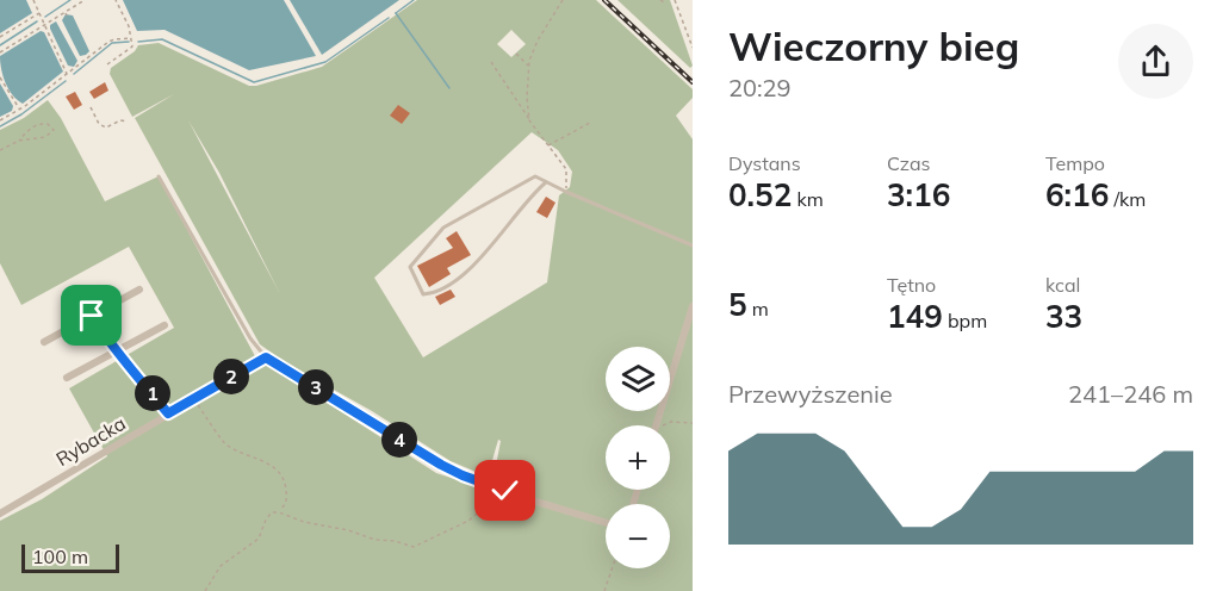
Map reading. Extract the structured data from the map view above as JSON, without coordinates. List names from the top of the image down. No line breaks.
{"streets":{"street":["Rybacka"]},"scale_bar":"100 m","page":{"heading":["Wieczorny bieg","20:29"],"stats":[["Dystans","0.52 km"],["Czas","3:16"],["Tempo","6:16 /km"],["5 m"],["Tętno","149 bpm"],["kcal","33"]],"map_buttons":["+","−"],"pins":["2","3","1","4"],"chart":["Przewyższenie","241–246 m"],"scale":"100 m"}}
